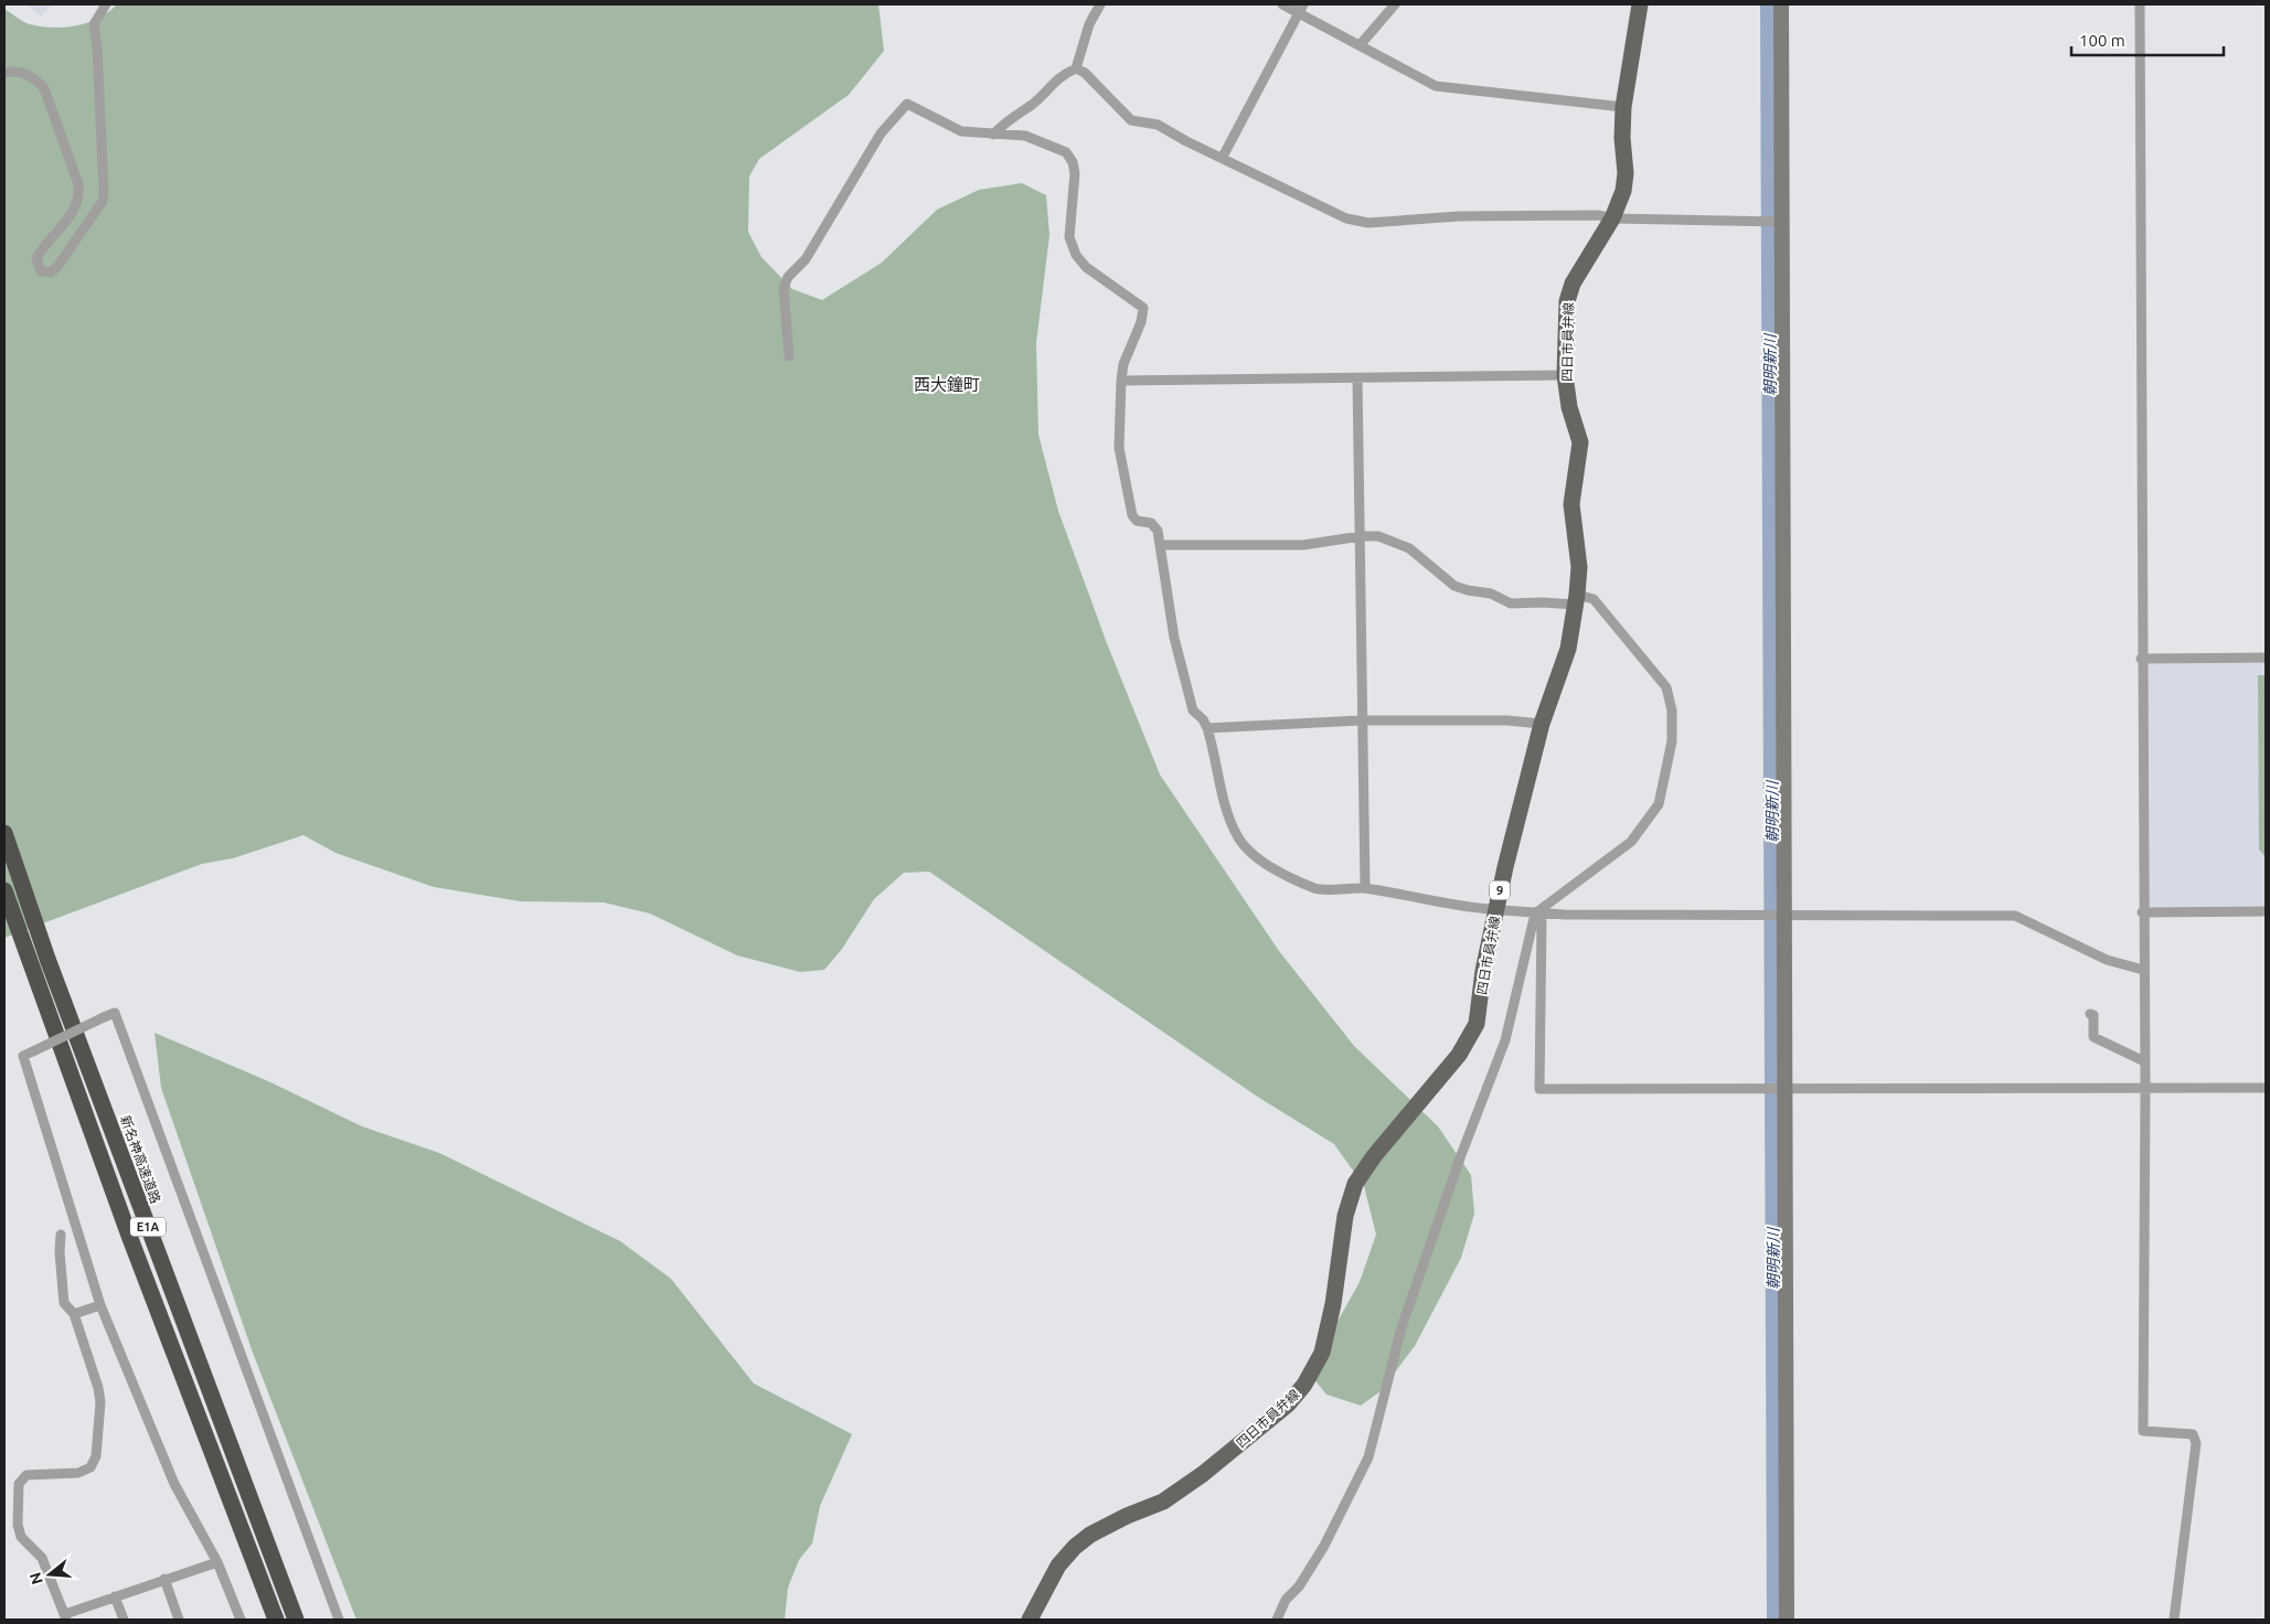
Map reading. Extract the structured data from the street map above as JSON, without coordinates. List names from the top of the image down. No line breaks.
{"streets":{"highway":["新名神高速道路","E1A"],"main road":["四日市員弁線","9"]},"districts":["西大鐘町"],"water":["朝明新川"],"scale_bar":"100 m","north":"left"}
